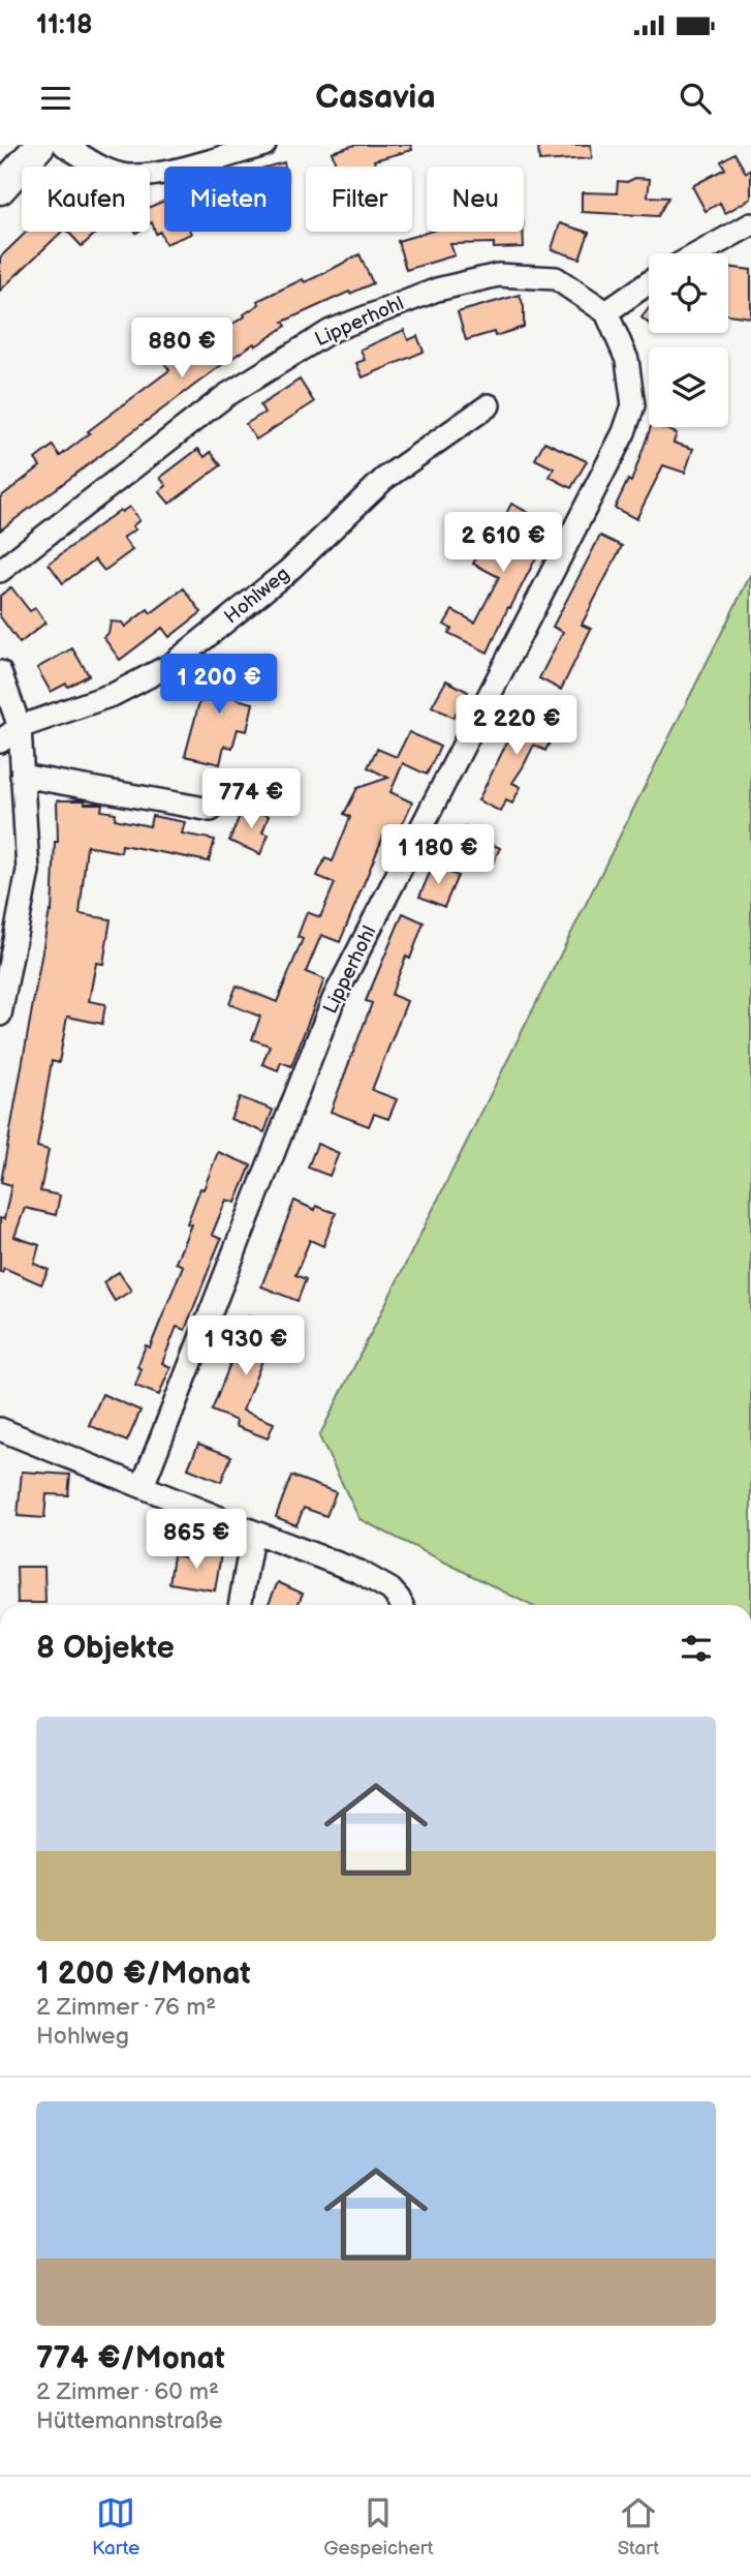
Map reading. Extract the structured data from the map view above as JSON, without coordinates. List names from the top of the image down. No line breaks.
{"streets":{"street":["Lipperhohl","Hohlweg"]},"page":{"status":"11:18","header":"Casavia","chip":["Kaufen","Mieten","Filter","Neu"],"price":["880 €","2 610 €","1 200 €","2 220 €","774 €","1 180 €","1 930 €","865 €"],"heading":"8 Objekte","list":[{"name":"1 200 €/Monat","note":"2 Zimmer · 76 m² · Hohlweg"},{"name":"774 €/Monat","note":"2 Zimmer · 60 m² · Hüttemannstraße"}],"tabs":["Karte","Gespeichert","Start"]}}
